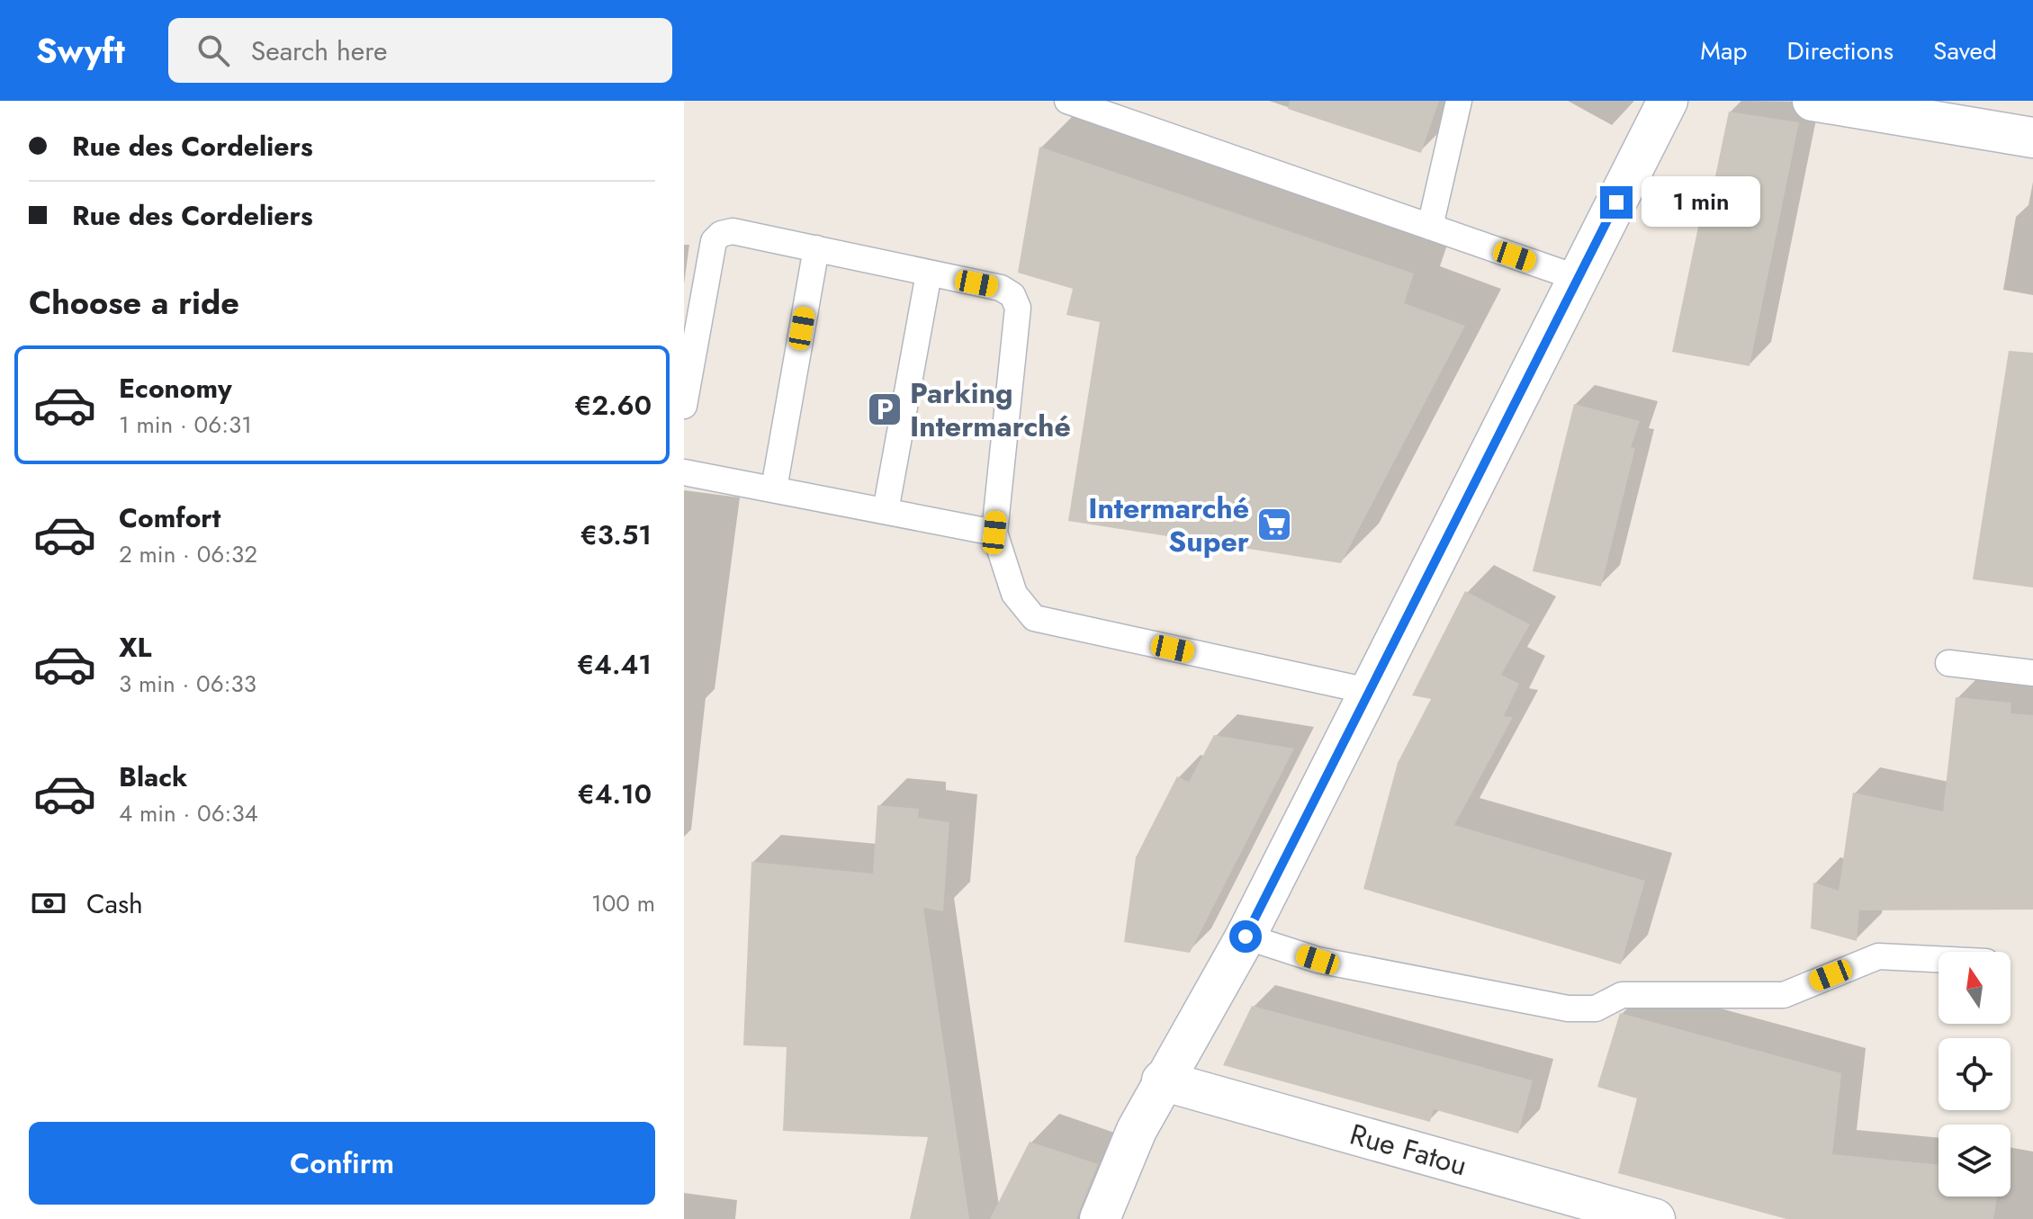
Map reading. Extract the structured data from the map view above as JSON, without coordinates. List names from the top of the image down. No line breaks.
{"streets":{"street":["Rue Fatou"]},"places":{"parking":["Parking Intermarché"],"supermarket":["Intermarché Super"]},"north":"top","page":{"header":"Swyft","search":"Search here","nav":["Map","Directions","Saved"],"banner":["Rue des Cordeliers","Rue des Cordeliers"],"bubble":"1 min","heading":"Choose a ride","list":[{"name":"Economy","note":"1 min · 06:31","value":"€2.60"},{"name":"Comfort","note":"2 min · 06:32","value":"€3.51"},{"name":"XL","note":"3 min · 06:33","value":"€4.41"},{"name":"Black","note":"4 min · 06:34","value":"€4.10"}],"pay":["Cash","100 m"],"buttons":"Confirm"}}
